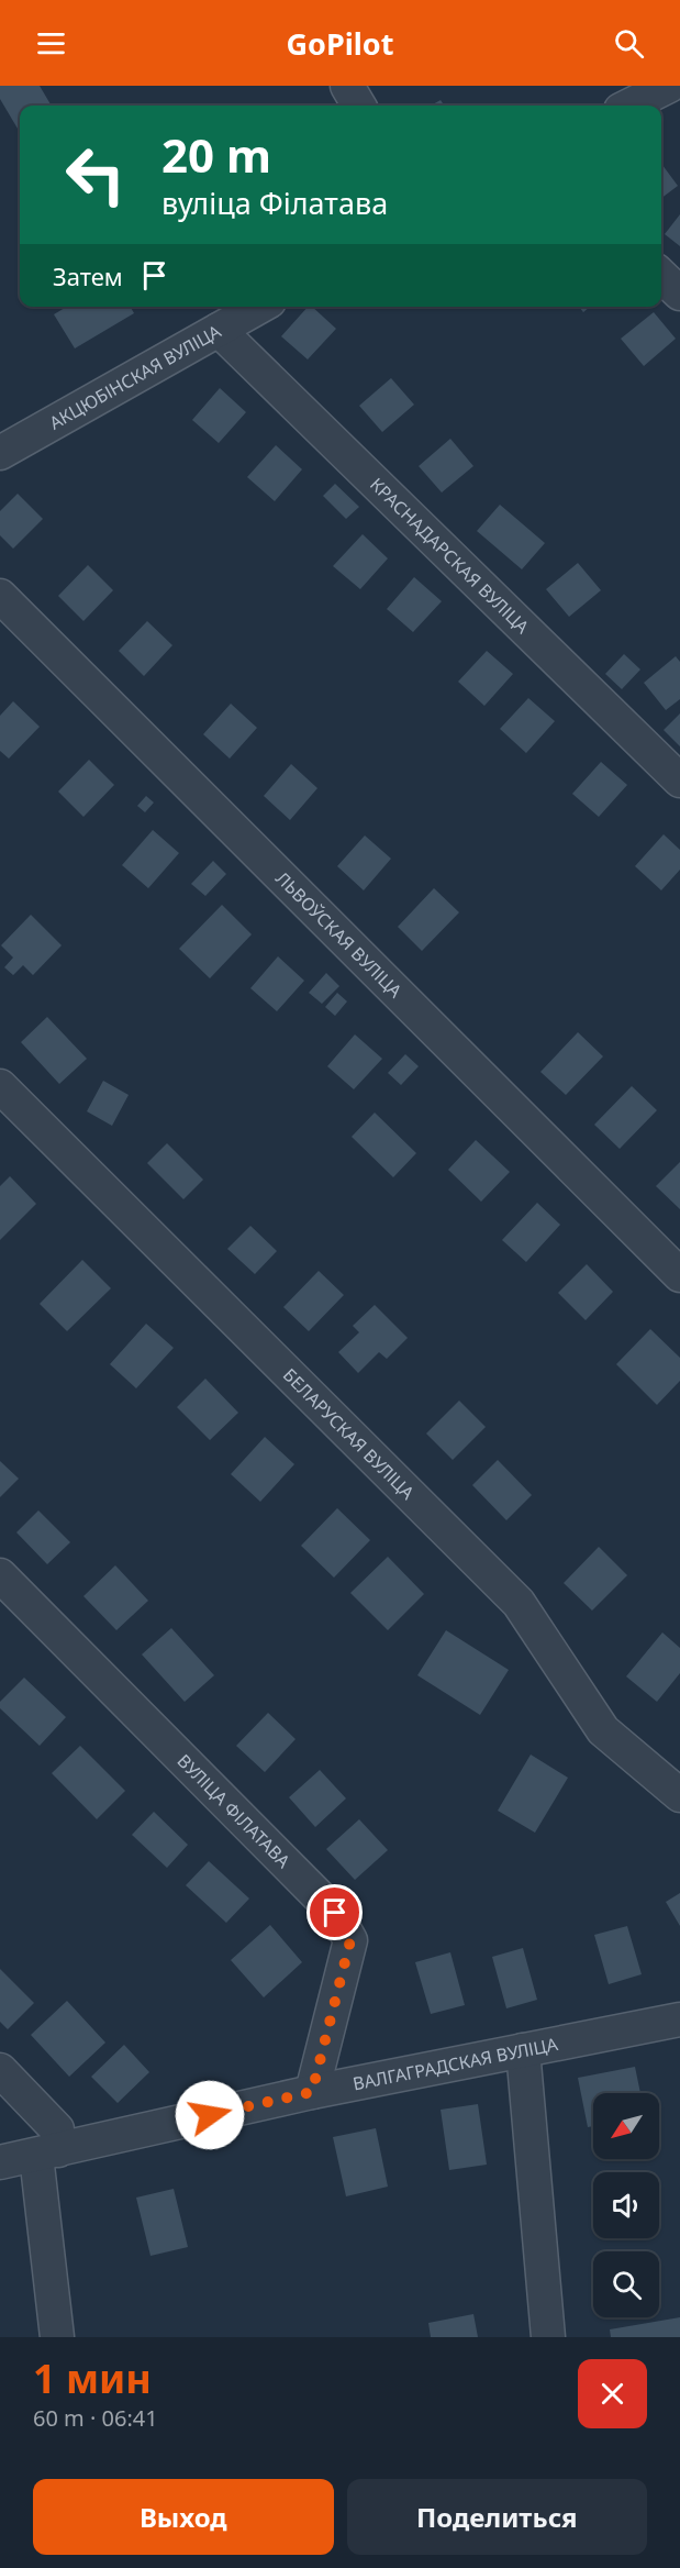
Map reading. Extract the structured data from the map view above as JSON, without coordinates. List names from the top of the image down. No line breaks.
{"streets":{"street":["АКЦЮБІНСКАЯ ВУЛІЦА","КРАСНАДАРСКАЯ ВУЛІЦА","ЛЬВОЎСКАЯ ВУЛІЦА","БЕЛАРУСКАЯ ВУЛІЦА","ВУЛІЦА ФІЛАТАВА","ВАЛГАГРАДСКАЯ ВУЛІЦА"]},"crossings":[["АКЦЮБІНСКАЯ ВУЛІЦА","КРАСНАДАРСКАЯ ВУЛІЦА"],["ВУЛІЦА ФІЛАТАВА","ВАЛГАГРАДСКАЯ ВУЛІЦА"]],"north":"bottom left","page":{"header":"GoPilot","turn":["20 m","вуліца Філатава"],"then":"Затем","heading":["1 мин","60 m · 06:41"],"buttons":["Выход","Поделиться"]}}
